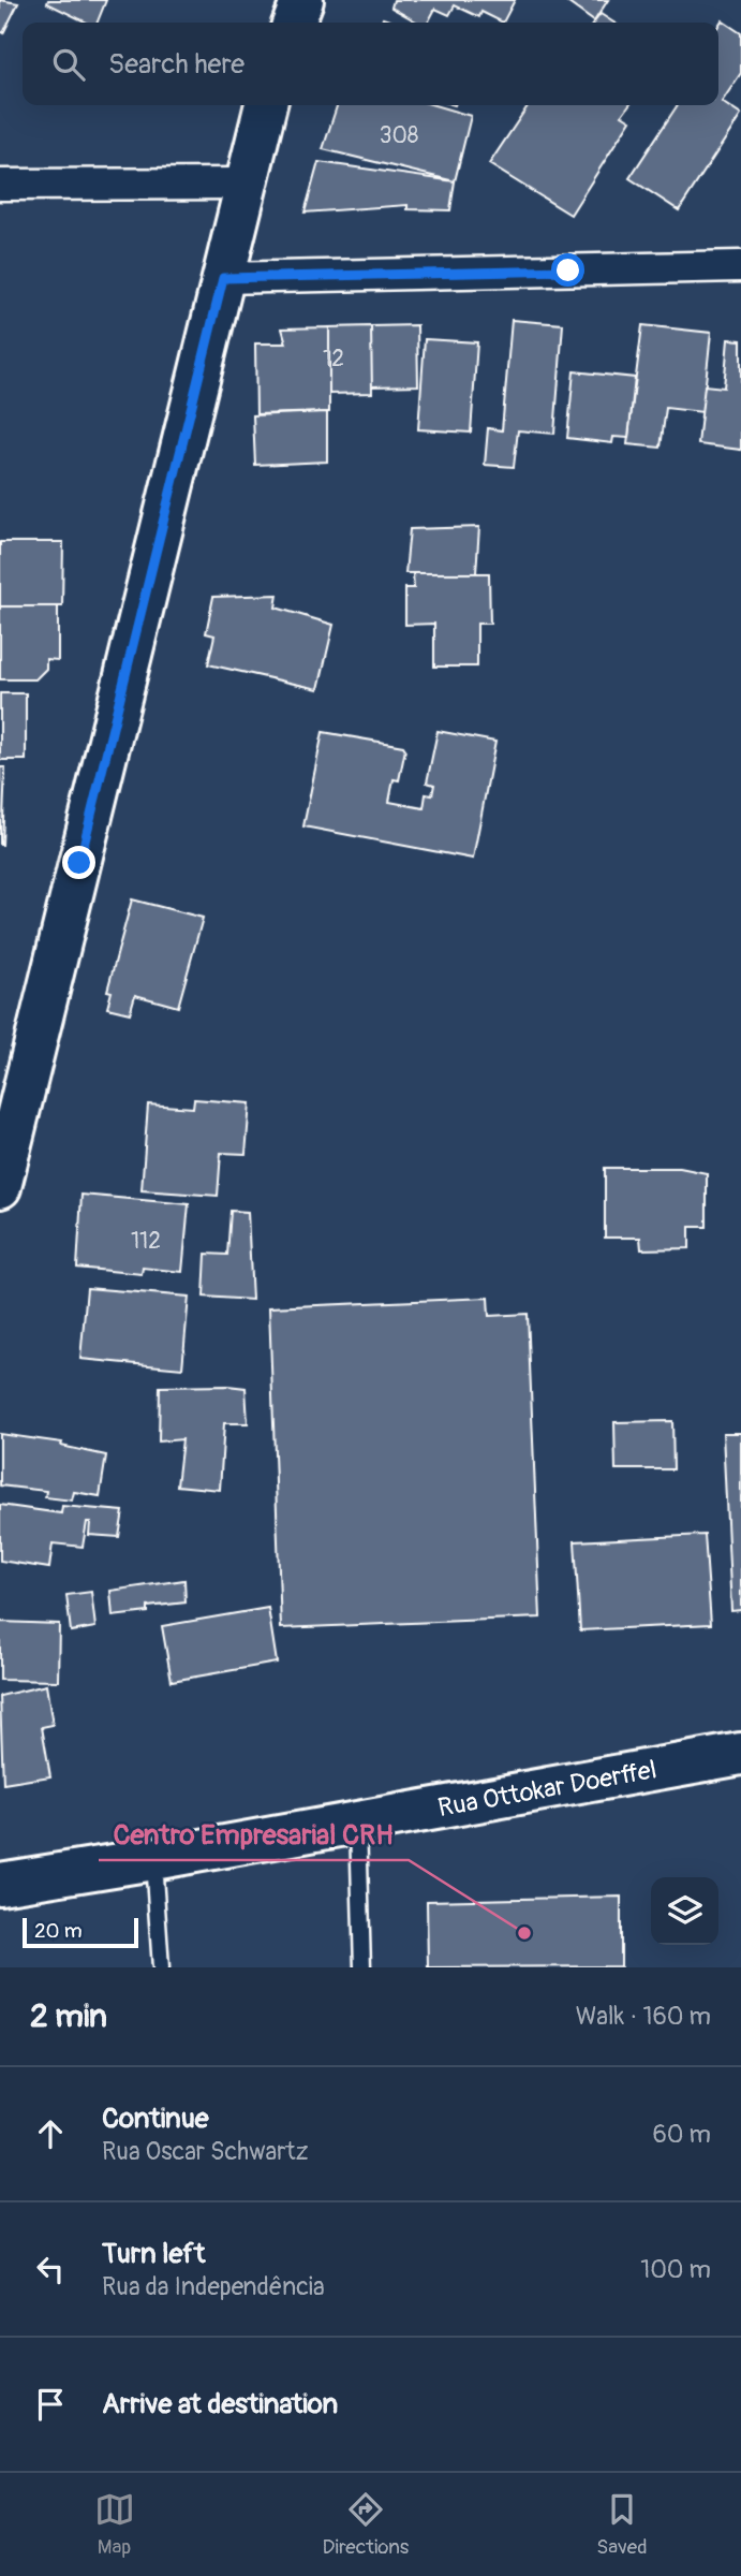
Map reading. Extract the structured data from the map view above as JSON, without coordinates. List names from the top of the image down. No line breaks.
{"streets":{"street":["Rua Ottokar Doerffel"]},"places":["Centro Empresarial CRH"],"house_numbers":["308","12","112"],"scale_bar":"20 m","page":{"search":"Search here","scale":"20 m","heading":["2 min","Walk · 160 m"],"list":[["Continue","Rua Oscar Schwartz","60 m"],["Turn left","Rua da Independência","100 m"],"Arrive at destination"],"nav":["Map","Directions","Saved"]}}
